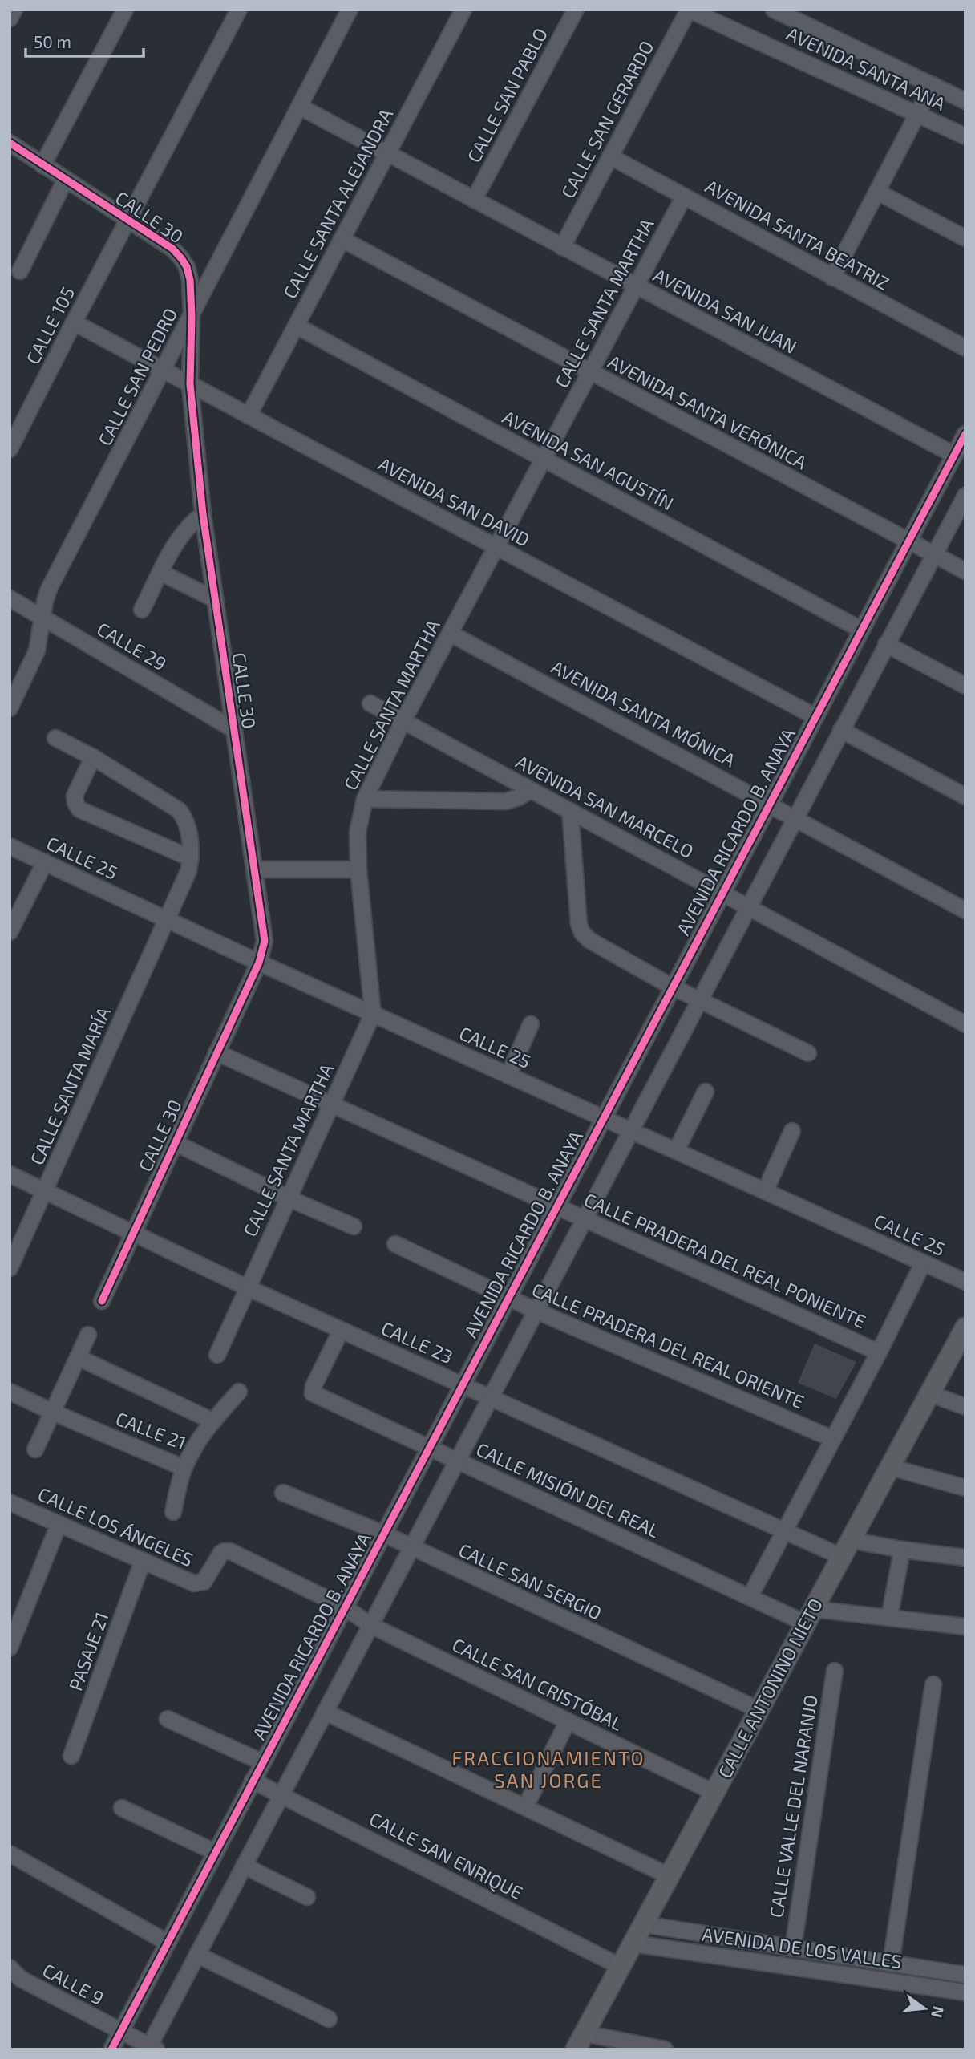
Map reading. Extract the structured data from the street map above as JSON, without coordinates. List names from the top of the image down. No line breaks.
{"streets":{"main road":["CALLE ANTONINO NIETO"],"street":["AVENIDA SANTA ANA","CALLE SAN PABLO","CALLE SAN GERARDO","CALLE SANTA ALEJANDRA","CALLE 30","AVENIDA SANTA BEATRIZ","CALLE SANTA MARTHA","AVENIDA SAN JUAN","CALLE 105","CALLE SAN PEDRO","AVENIDA SANTA VERÓNICA","AVENIDA SAN AGUSTÍN","AVENIDA SAN DAVID","CALLE 29","AVENIDA SANTA MÓNICA","AVENIDA SAN MARCELO","AVENIDA RICARDO B. ANAYA","CALLE 25","CALLE SANTA MARÍA","CALLE PRADERA DEL REAL PONIENTE","CALLE 23","CALLE PRADERA DEL REAL ORIENTE","CALLE 21","CALLE MISIÓN DEL REAL","CALLE LOS ÁNGELES","CALLE SAN SERGIO","PASAJE 21","CALLE SAN CRISTÓBAL","CALLE VALLE DEL NARANJO","CALLE SAN ENRIQUE","AVENIDA DE LOS VALLES","CALLE 9"]},"crossings":[["AVENIDA SANTA ANA","CALLE SAN GERARDO"],["CALLE SAN PABLO","AVENIDA SAN JUAN"],["CALLE SAN GERARDO","AVENIDA SANTA BEATRIZ"],["CALLE SAN GERARDO","AVENIDA SAN JUAN"],["CALLE SANTA ALEJANDRA","AVENIDA SAN JUAN"],["CALLE SANTA ALEJANDRA","AVENIDA SANTA VERÓNICA"],["CALLE SANTA ALEJANDRA","AVENIDA SAN AGUSTÍN"],["CALLE SANTA ALEJANDRA","AVENIDA SAN DAVID"],["CALLE 30","CALLE 105"],["CALLE 30","CALLE SAN PEDRO"],["CALLE 30","AVENIDA SAN DAVID"],["CALLE 30","CALLE 29"],["CALLE 30","CALLE 25"],["CALLE 30","CALLE PRADERA DEL REAL PONIENTE"],["CALLE 30","CALLE 23"],["AVENIDA SANTA BEATRIZ","CALLE SANTA MARTHA"],["CALLE SANTA MARTHA","AVENIDA SAN JUAN"],["CALLE SANTA MARTHA","AVENIDA SANTA VERÓNICA"],["CALLE SANTA MARTHA","AVENIDA SAN AGUSTÍN"],["CALLE SANTA MARTHA","AVENIDA SAN DAVID"],["CALLE SANTA MARTHA","AVENIDA SANTA MÓNICA"],["CALLE SANTA MARTHA","AVENIDA SAN MARCELO"],["CALLE SANTA MARTHA","CALLE 25"],["CALLE SANTA MARTHA","CALLE PRADERA DEL REAL PONIENTE"],["CALLE SANTA MARTHA","CALLE 23"],["AVENIDA SAN JUAN","CALLE SAN PEDRO"],["AVENIDA SAN JUAN","AVENIDA RICARDO B. ANAYA"],["CALLE 105","AVENIDA SAN DAVID"],["CALLE SAN PEDRO","AVENIDA SAN DAVID"],["CALLE SAN PEDRO","CALLE 29"],["AVENIDA SANTA VERÓNICA","AVENIDA RICARDO B. ANAYA"],["AVENIDA SAN AGUSTÍN","AVENIDA RICARDO B. ANAYA"],["AVENIDA SAN DAVID","AVENIDA RICARDO B. ANAYA"],["AVENIDA SANTA MÓNICA","AVENIDA RICARDO B. ANAYA"],["AVENIDA SAN MARCELO","AVENIDA RICARDO B. ANAYA"],["AVENIDA RICARDO B. ANAYA","CALLE 25"],["AVENIDA RICARDO B. ANAYA","CALLE PRADERA DEL REAL PONIENTE"],["AVENIDA RICARDO B. ANAYA","CALLE 23"],["AVENIDA RICARDO B. ANAYA","CALLE PRADERA DEL REAL ORIENTE"],["AVENIDA RICARDO B. ANAYA","CALLE MISIÓN DEL REAL"],["AVENIDA RICARDO B. ANAYA","CALLE LOS ÁNGELES"],["AVENIDA RICARDO B. ANAYA","CALLE SAN SERGIO"],["AVENIDA RICARDO B. ANAYA","CALLE SAN CRISTÓBAL"],["AVENIDA RICARDO B. ANAYA","CALLE SAN ENRIQUE"],["AVENIDA RICARDO B. ANAYA","CALLE 9"],["CALLE 25","CALLE SANTA MARÍA"],["CALLE SANTA MARÍA","CALLE 23"],["CALLE 23","CALLE MISIÓN DEL REAL"],["CALLE 23","CALLE ANTONINO NIETO"],["CALLE MISIÓN DEL REAL","CALLE ANTONINO NIETO"],["CALLE LOS ÁNGELES","PASAJE 21"],["CALLE LOS ÁNGELES","CALLE SAN CRISTÓBAL"],["CALLE SAN SERGIO","CALLE ANTONINO NIETO"],["CALLE SAN CRISTÓBAL","CALLE ANTONINO NIETO"],["CALLE ANTONINO NIETO","CALLE SAN ENRIQUE"],["CALLE ANTONINO NIETO","AVENIDA DE LOS VALLES"],["CALLE VALLE DEL NARANJO","AVENIDA DE LOS VALLES"]],"districts":["FRACCIONAMIENTO SAN JORGE"],"scale_bar":"50 m","north":"right"}
